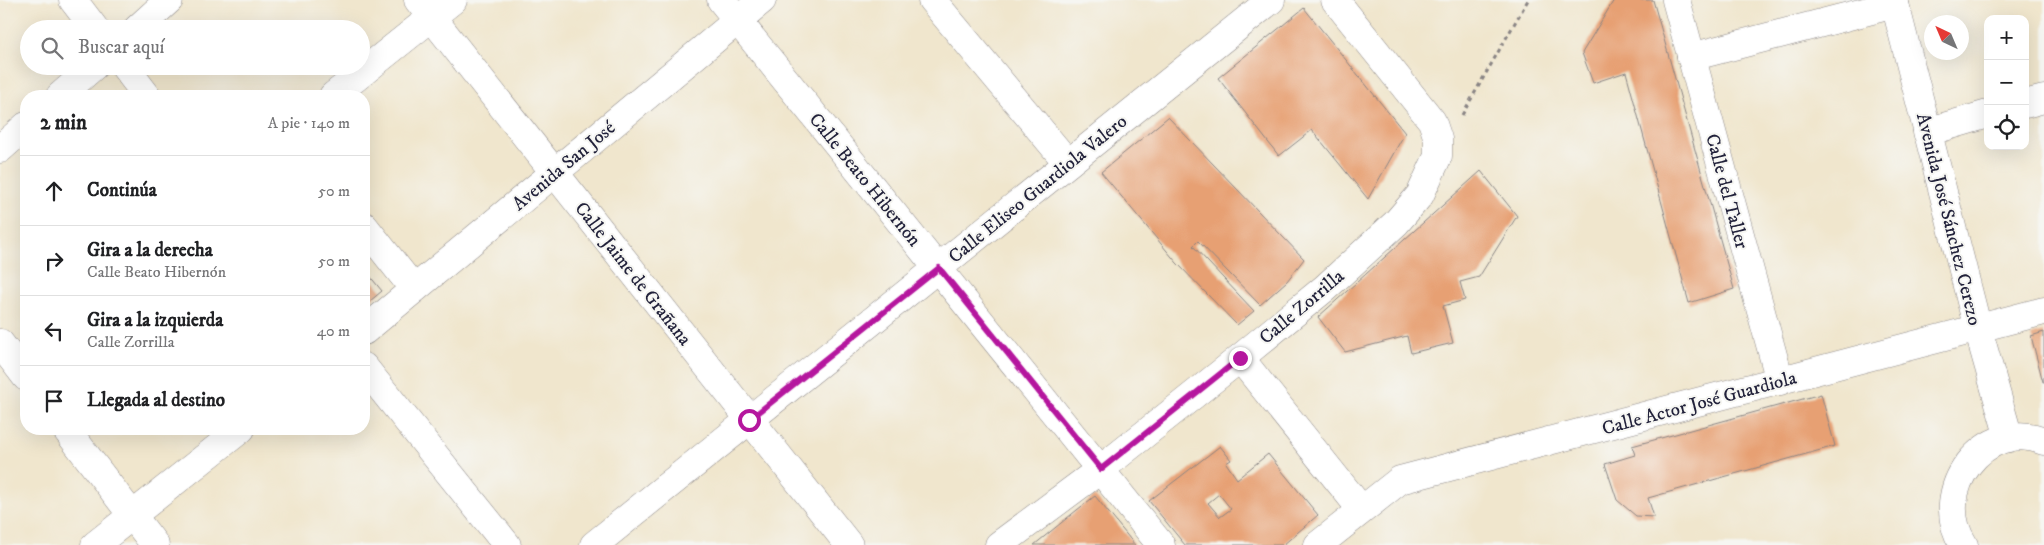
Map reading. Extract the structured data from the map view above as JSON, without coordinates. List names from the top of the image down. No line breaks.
{"streets":{"street":["Avenida San José","Calle Beato Hibernón","Calle Eliseo Guardiola Valero","Calle del Taller","Avenida José Sánchez Cerezo","Calle Jaime de Grañana","Calle Zorrilla","Calle Actor José Guardiola"]},"crossings":[["Avenida San José","Calle Beato Hibernón"],["Avenida San José","Calle Jaime de Grañana"],["Calle Beato Hibernón","Calle Eliseo Guardiola Valero"],["Calle Beato Hibernón","Calle Zorrilla"],["Calle Eliseo Guardiola Valero","Calle Jaime de Grañana"],["Calle del Taller","Calle Actor José Guardiola"],["Avenida José Sánchez Cerezo","Calle Actor José Guardiola"]],"north":"top left","page":{"map_buttons":["+","−"],"search":"Buscar aquí","heading":["2 min","A pie · 140 m"],"list":[["Continúa","50 m"],["Gira a la derecha","Calle Beato Hibernón","50 m"],["Gira a la izquierda","Calle Zorrilla","40 m"],"Llegada al destino"]}}
